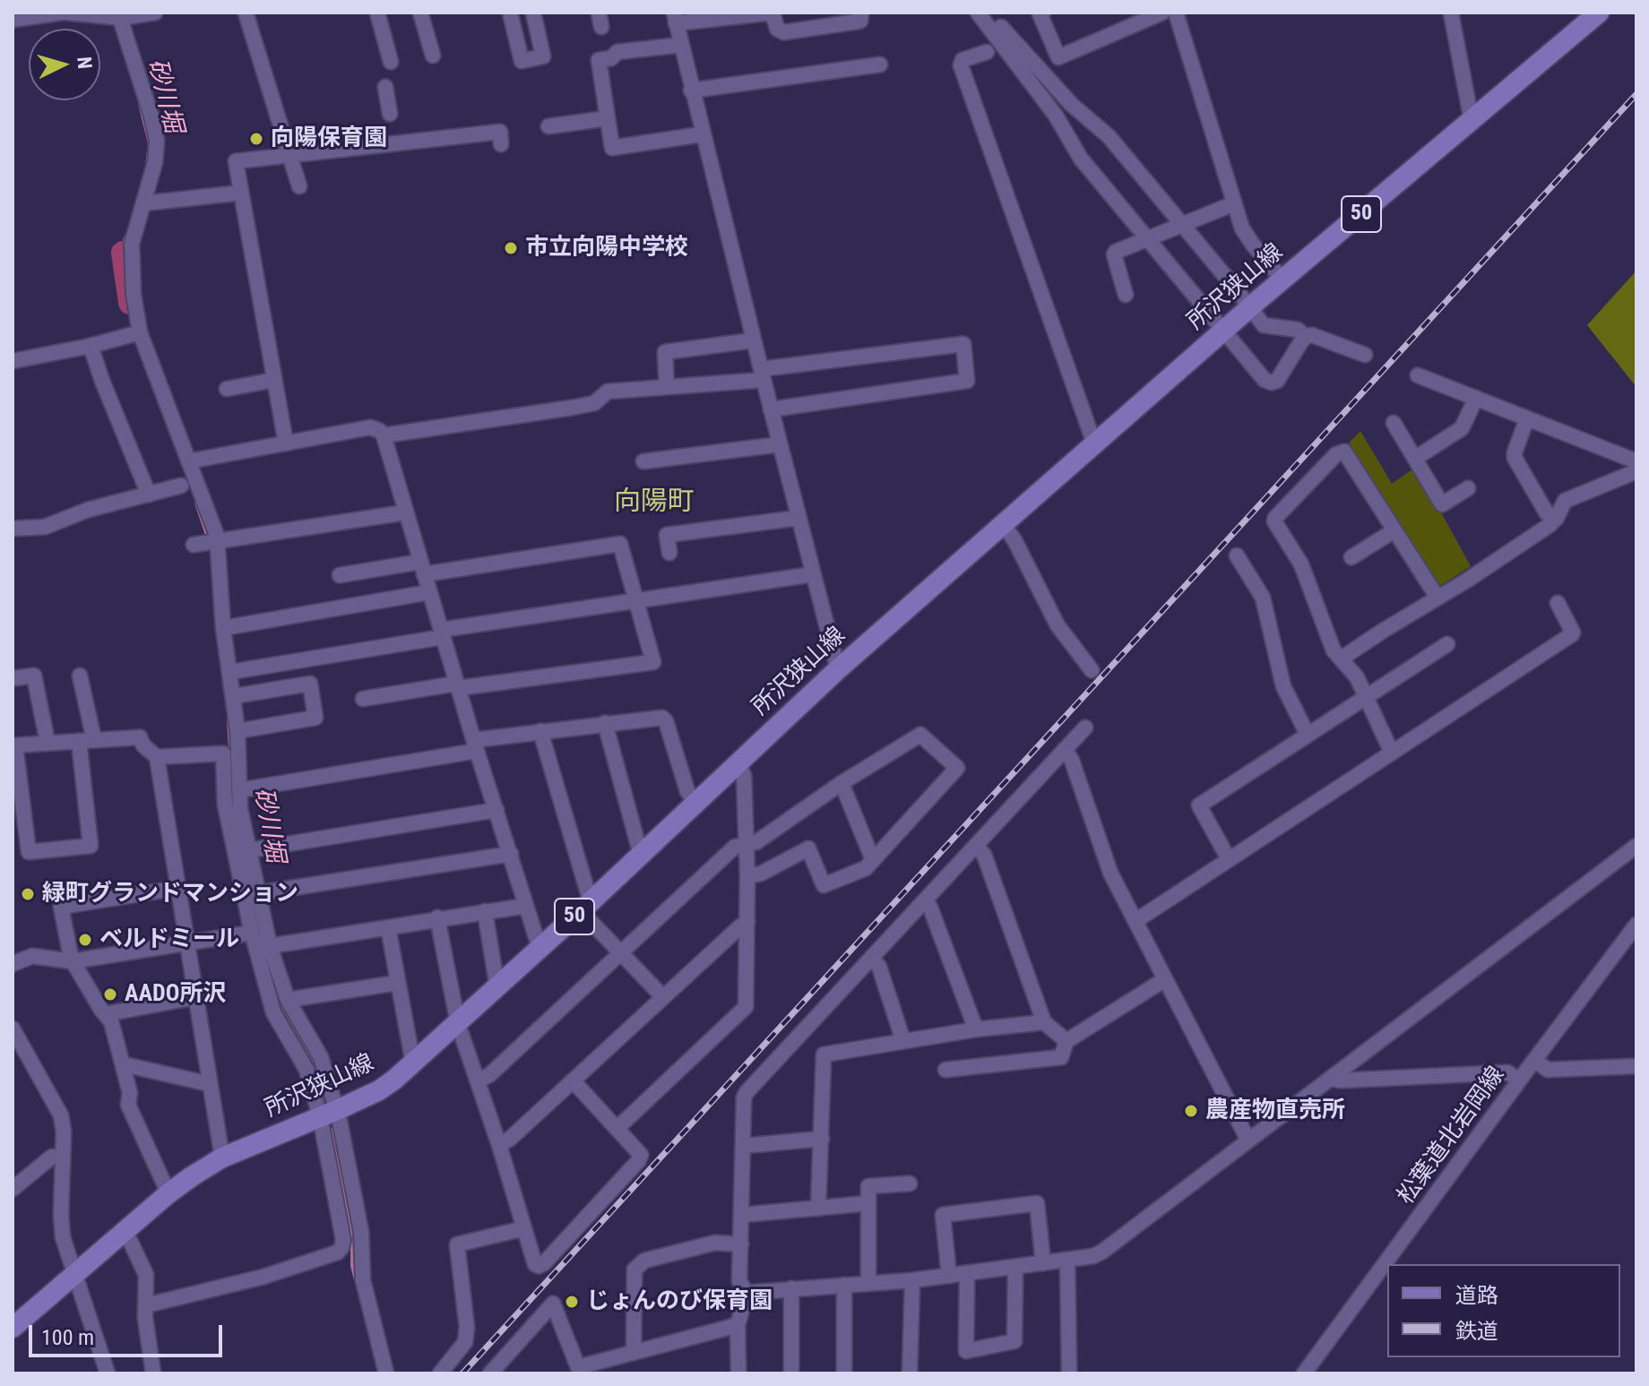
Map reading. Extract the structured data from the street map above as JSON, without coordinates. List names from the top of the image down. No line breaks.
{"streets":{"main road":["50","所沢狭山線"],"street":["松葉道北岩岡線"]},"districts":["向陽町"],"water":["砂川堀"],"places":["向陽保育園","市立向陽中学校","緑町グランドマンション","ベルドミール","AADO所沢","農産物直売所","じょんのび保育園"],"legend":["道路","鉄道"],"scale_bar":"100 m","north":"right"}
